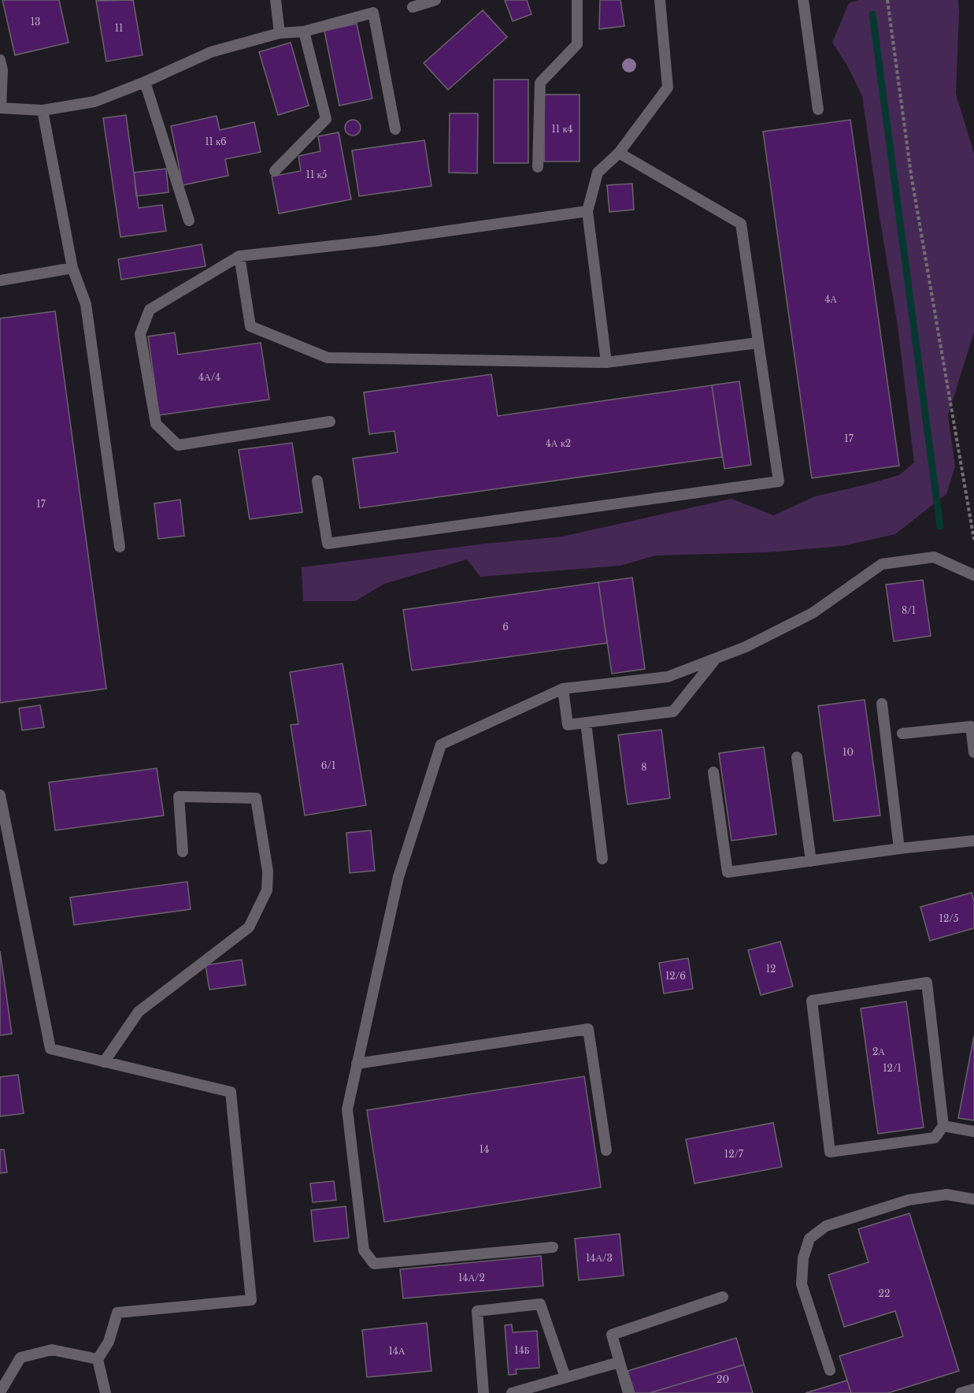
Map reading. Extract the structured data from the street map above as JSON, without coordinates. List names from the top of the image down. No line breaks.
{"house_numbers":["13","11","11 к4","11 к6","11 к5","4А","4А/4","17","4А к2","17","8/1","6","10","6/1","8","12/5","12","12/6","2А","12/1","14","12/7","14А/3","14А/2","22","14Б","14А","20"]}
